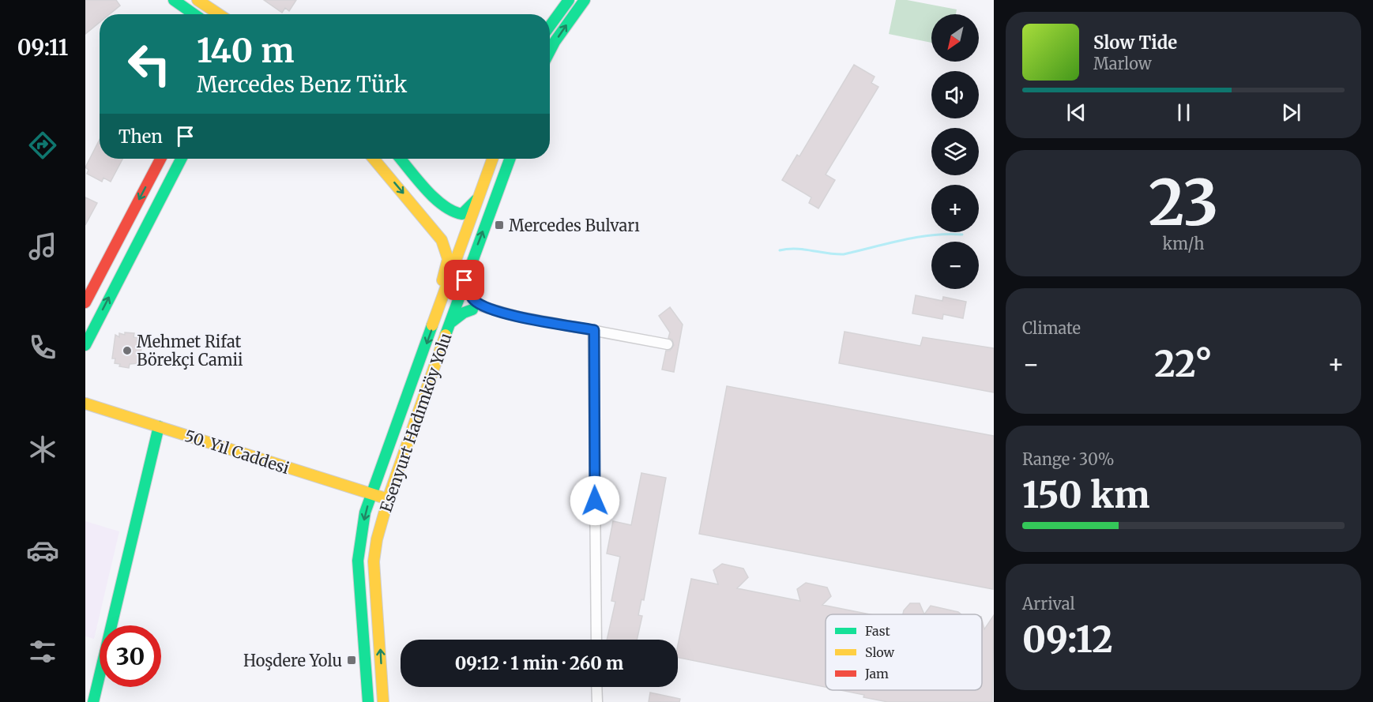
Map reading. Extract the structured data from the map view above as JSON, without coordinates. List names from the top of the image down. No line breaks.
{"streets":{"main road":["Esenyurt Hadımköy Yolu","50. Yıl Caddesi"]},"crossings":[["Esenyurt Hadımköy Yolu","50. Yıl Caddesi"]],"places":{"transit":["Mercedes Bulvarı","Hoşdere Yolu"],"other":["Mehmet Rifat Börekçi Camii"]},"legend":["Fast","Slow","Jam"],"north":"bottom left","page":{"tabs":"09:11","map_buttons":["+","−"],"turn":["140 m","Mercedes Benz Türk"],"song":["Slow Tide","Marlow"],"then":"Then","tile":[["23","km/h"],"Climate",["Range · 30%","150 km"],["Arrival","09:12"]],"heat":["−","22°","+"],"limit":"30","trip":"09:12 · 1 min · 260 m"}}
